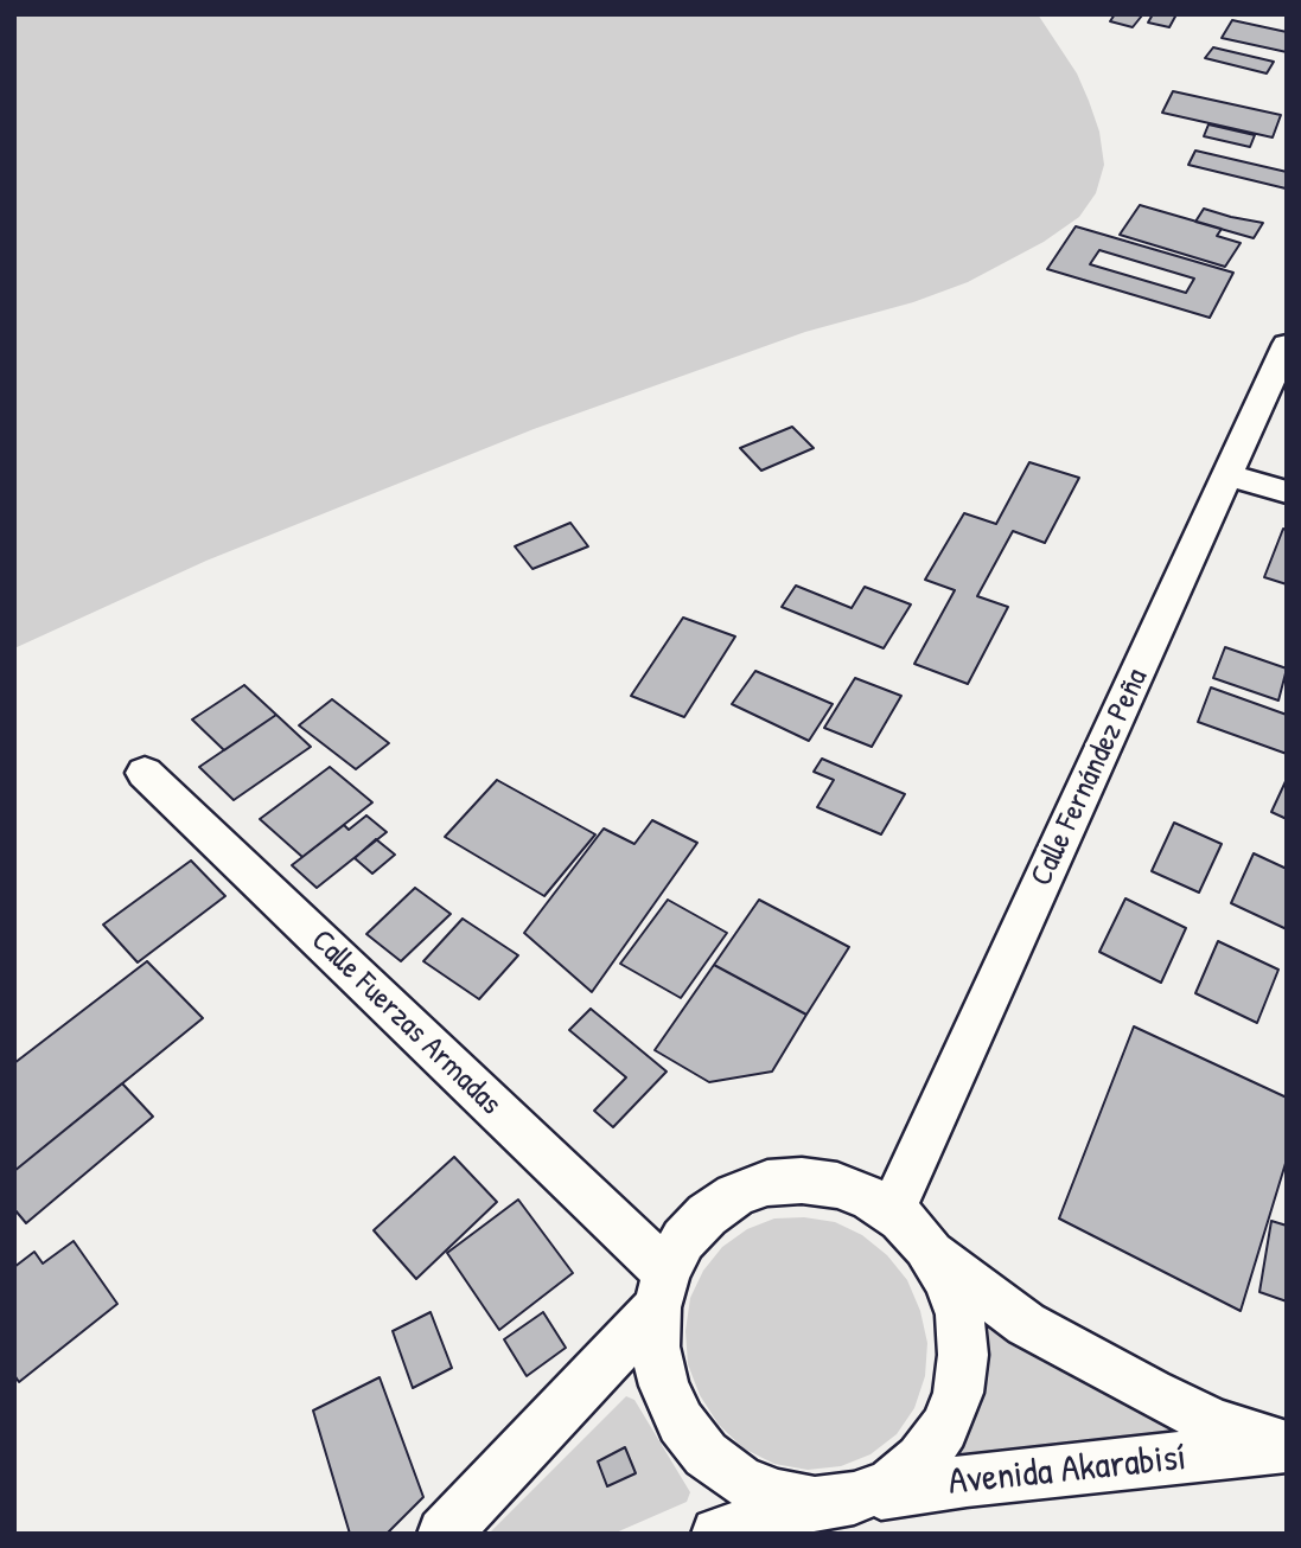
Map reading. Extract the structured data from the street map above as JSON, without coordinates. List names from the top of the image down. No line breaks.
{"streets":{"street":["Calle Fernández Peña","Calle Fuerzas Armadas","Avenida Akarabisí"]}}
